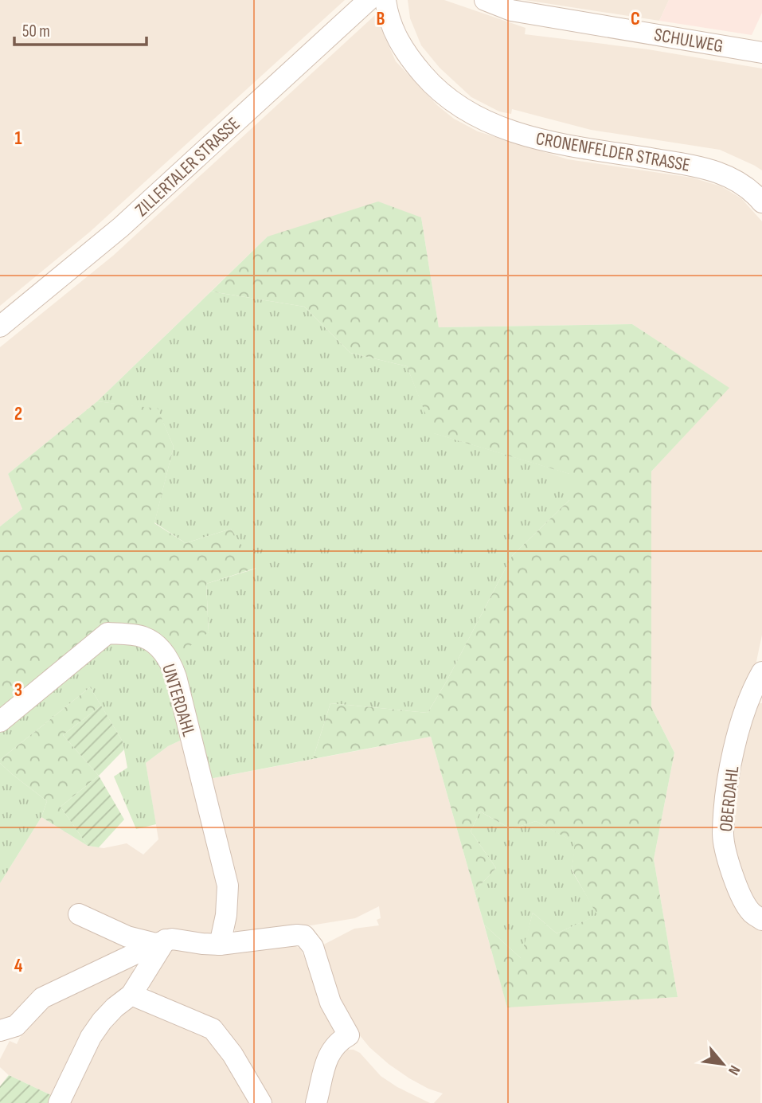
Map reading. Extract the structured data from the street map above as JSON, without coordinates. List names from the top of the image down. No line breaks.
{"streets":{"street":["SCHULWEG","CRONENFELDER STRASSE","ZILLERTALER STRASSE","UNTERDAHL","OBERDAHL"]},"scale_bar":"50 m","north":"bottom right","grid":{"columns":["B","C"],"rows":["1","2","3","4"]}}
